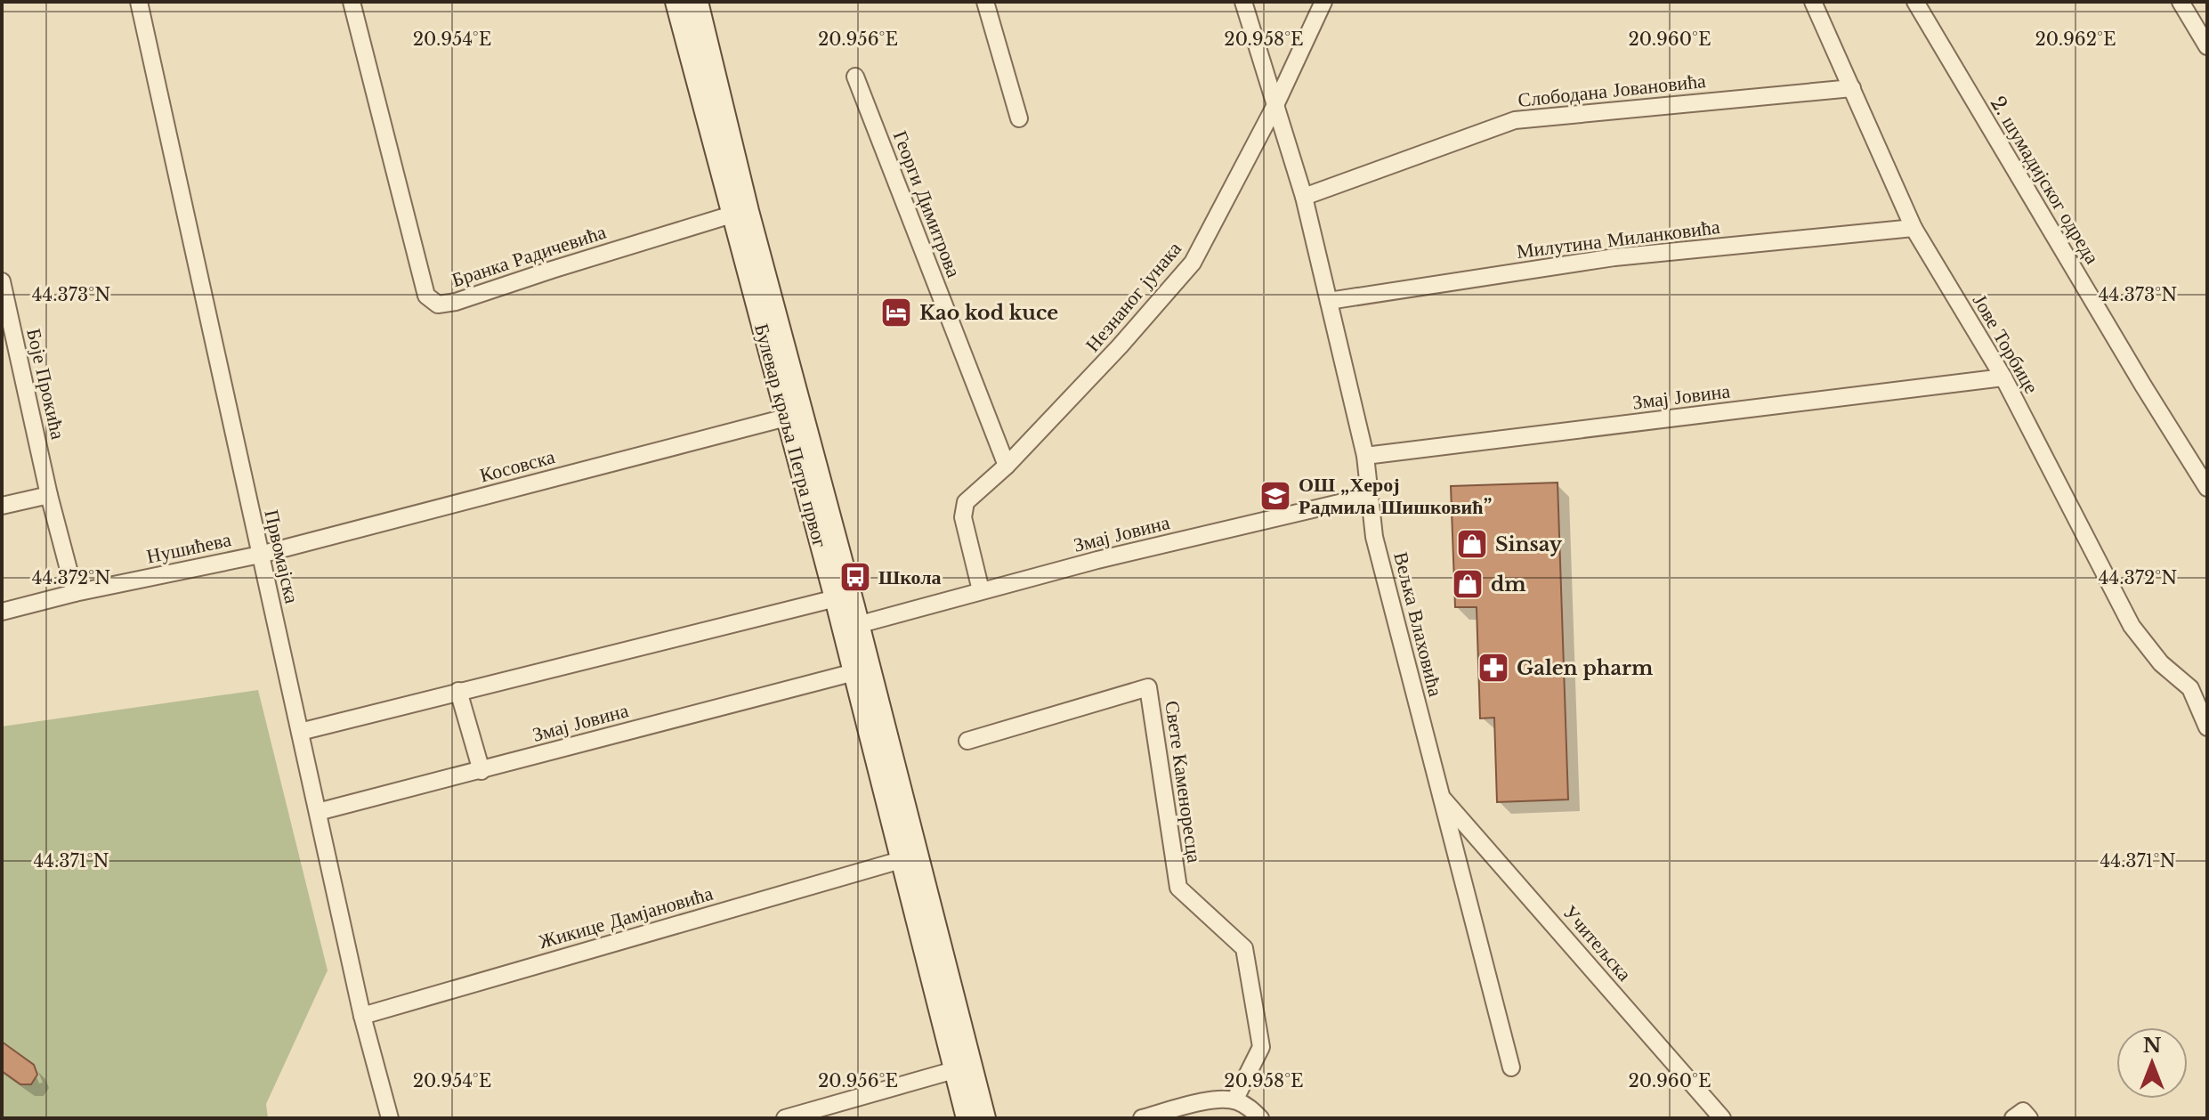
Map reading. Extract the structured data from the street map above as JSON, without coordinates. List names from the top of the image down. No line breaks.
{"streets":{"main road":["Булевар краља Петра првог"],"street":["Слободана Јовановића","2. шумадијског одреда","Георги Димитрова","Милутина Миланковића","Бранка Радичевића","Незнаног јунака","Јове Торбице","Боје Прокића","Змај Јовина","Косовска","Нушићева","Првомајска","Вељка Влаховића","Свете Каменоресца","Жикице Дамјановића","Учитељска"]},"crossings":[["Слободана Јовановића","Јове Торбице"],["Слободана Јовановића","Вељка Влаховића"],["Георги Димитрова","Незнаног јунака"],["Милутина Миланковића","Јове Торбице"],["Милутина Миланковића","Вељка Влаховића"],["Бранка Радичевића","Булевар краља Петра првог"],["Незнаног јунака","Змај Јовина"],["Незнаног јунака","Вељка Влаховића"],["Јове Торбице","Змај Јовина"],["Боје Прокића","Нушићева"],["Змај Јовина","Булевар краља Петра првог"],["Змај Јовина","Првомајска"],["Змај Јовина","Вељка Влаховића"],["Булевар краља Петра првог","Косовска"],["Булевар краља Петра првог","Жикице Дамјановића"],["Косовска","Нушићева"],["Косовска","Првомајска"],["Нушићева","Првомајска"],["Првомајска","Жикице Дамјановића"],["Вељка Влаховића","Учитељска"]],"places":{"hotel":["Kao kod kuce"],"school or university":["ОШ „Херој Радмила Шишковић”"],"shop":["Sinsay","dm"],"bus stop":["Школа"],"pharmacy":["Galen pharm"]},"north":"top","coordinates":["20.954°E","20.956°E","20.958°E","20.960°E","20.962°E","44.373°N","44.372°N","44.371°N"]}
